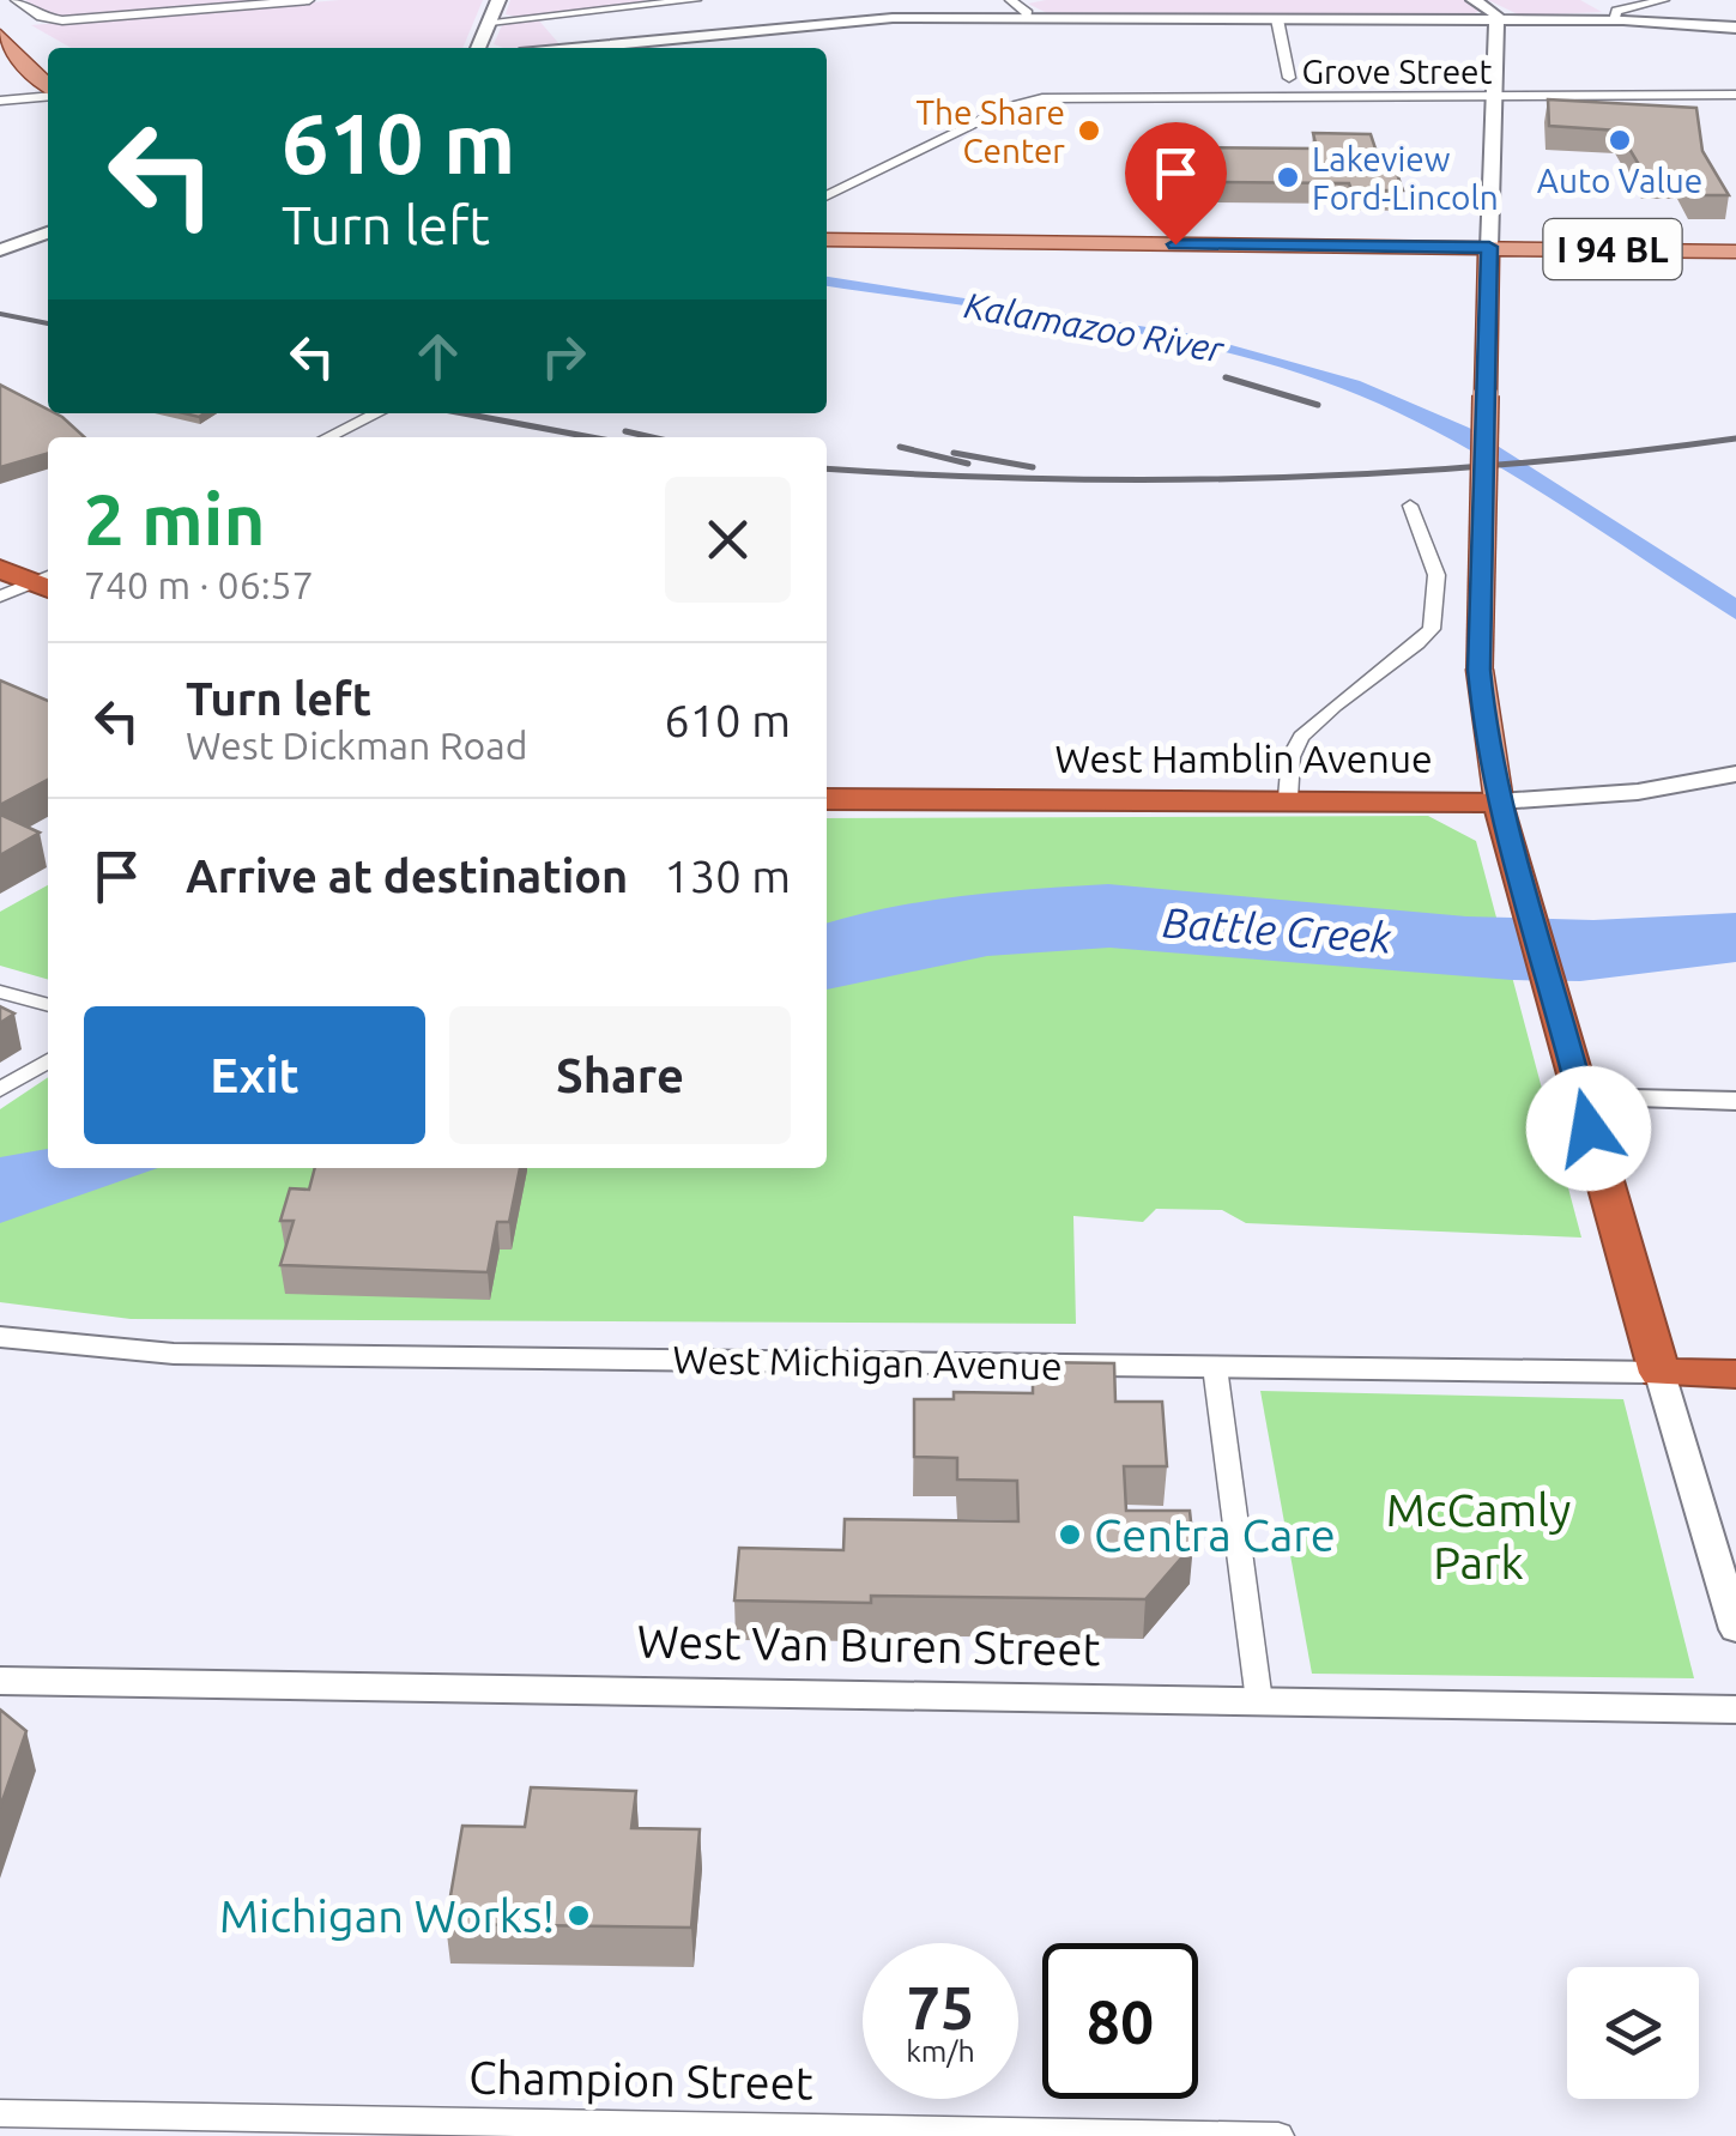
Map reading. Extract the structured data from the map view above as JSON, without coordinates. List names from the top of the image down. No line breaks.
{"streets":{"highway":["West Hamblin Avenue","West Michigan Avenue"],"main road":["I 94 BL"],"street":["Grove Street","West Van Buren Street","Champion Street"]},"water":["Kalamazoo River","Battle Creek"],"parks":["McCamly Park"],"places":["The Share Center","Auto Value","Lakeview Ford-Lincoln","Centra Care","Michigan Works!"],"page":{"turn":["610 m","Turn left"],"heading":["2 min","740 m · 06:57"],"list":[{"name":"Turn left","note":"West Dickman Road","value":"610 m"},{"name":"Arrive at destination","value":"130 m"}],"buttons":["Exit","Share"],"speed":"75 km/h","limit":"80"}}
